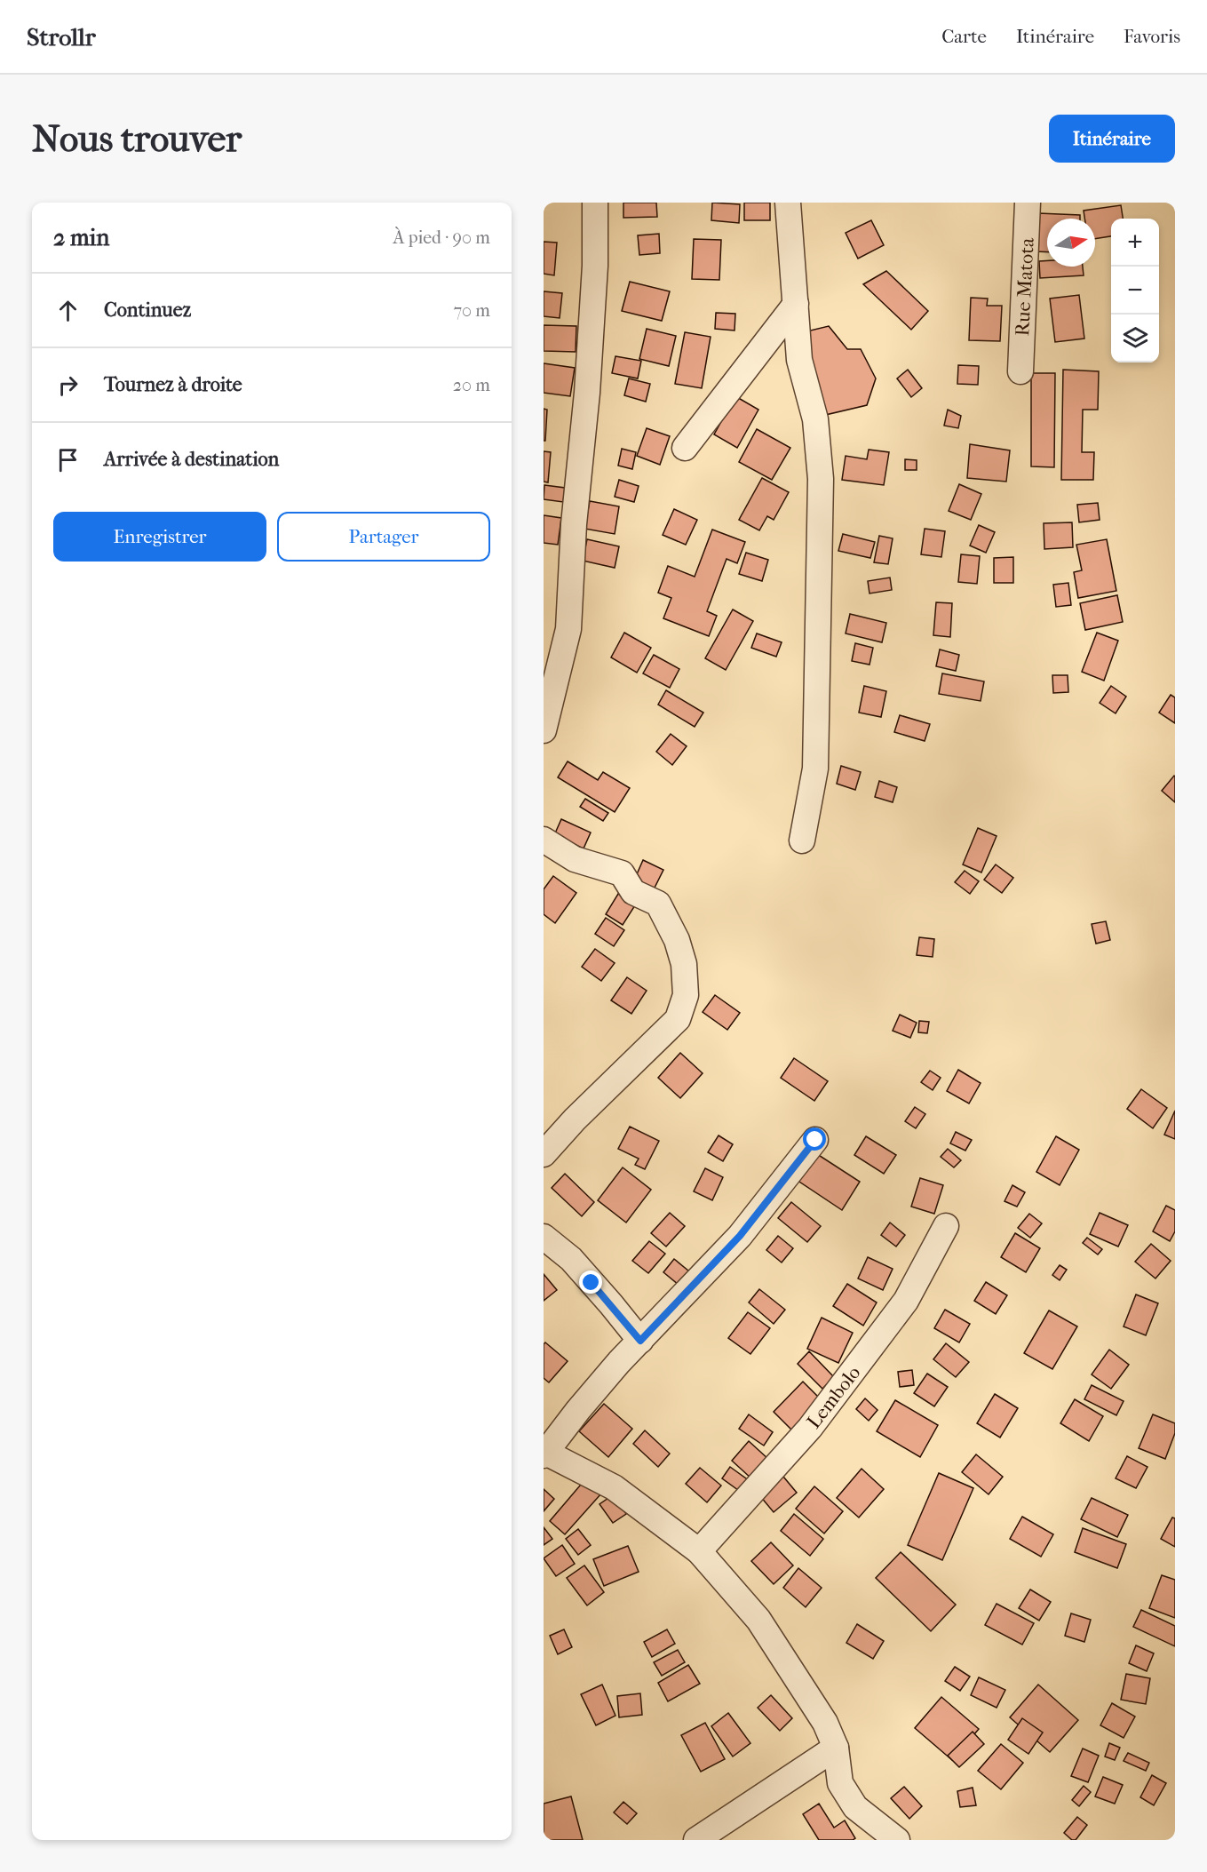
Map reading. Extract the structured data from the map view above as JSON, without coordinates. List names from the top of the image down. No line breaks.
{"streets":{"street":["Rue Matota","Lembolo"]},"north":"right","page":{"header":"Strollr","nav":["Carte","Itinéraire","Favoris"],"buttons":["Itinéraire",["Enregistrer","Partager"]],"title":"Nous trouver","heading":["2 min","À pied · 90 m"],"map_buttons":["+","−"],"list":[["Continuez","70 m"],["Tournez à droite","20 m"],"Arrivée à destination"]}}
